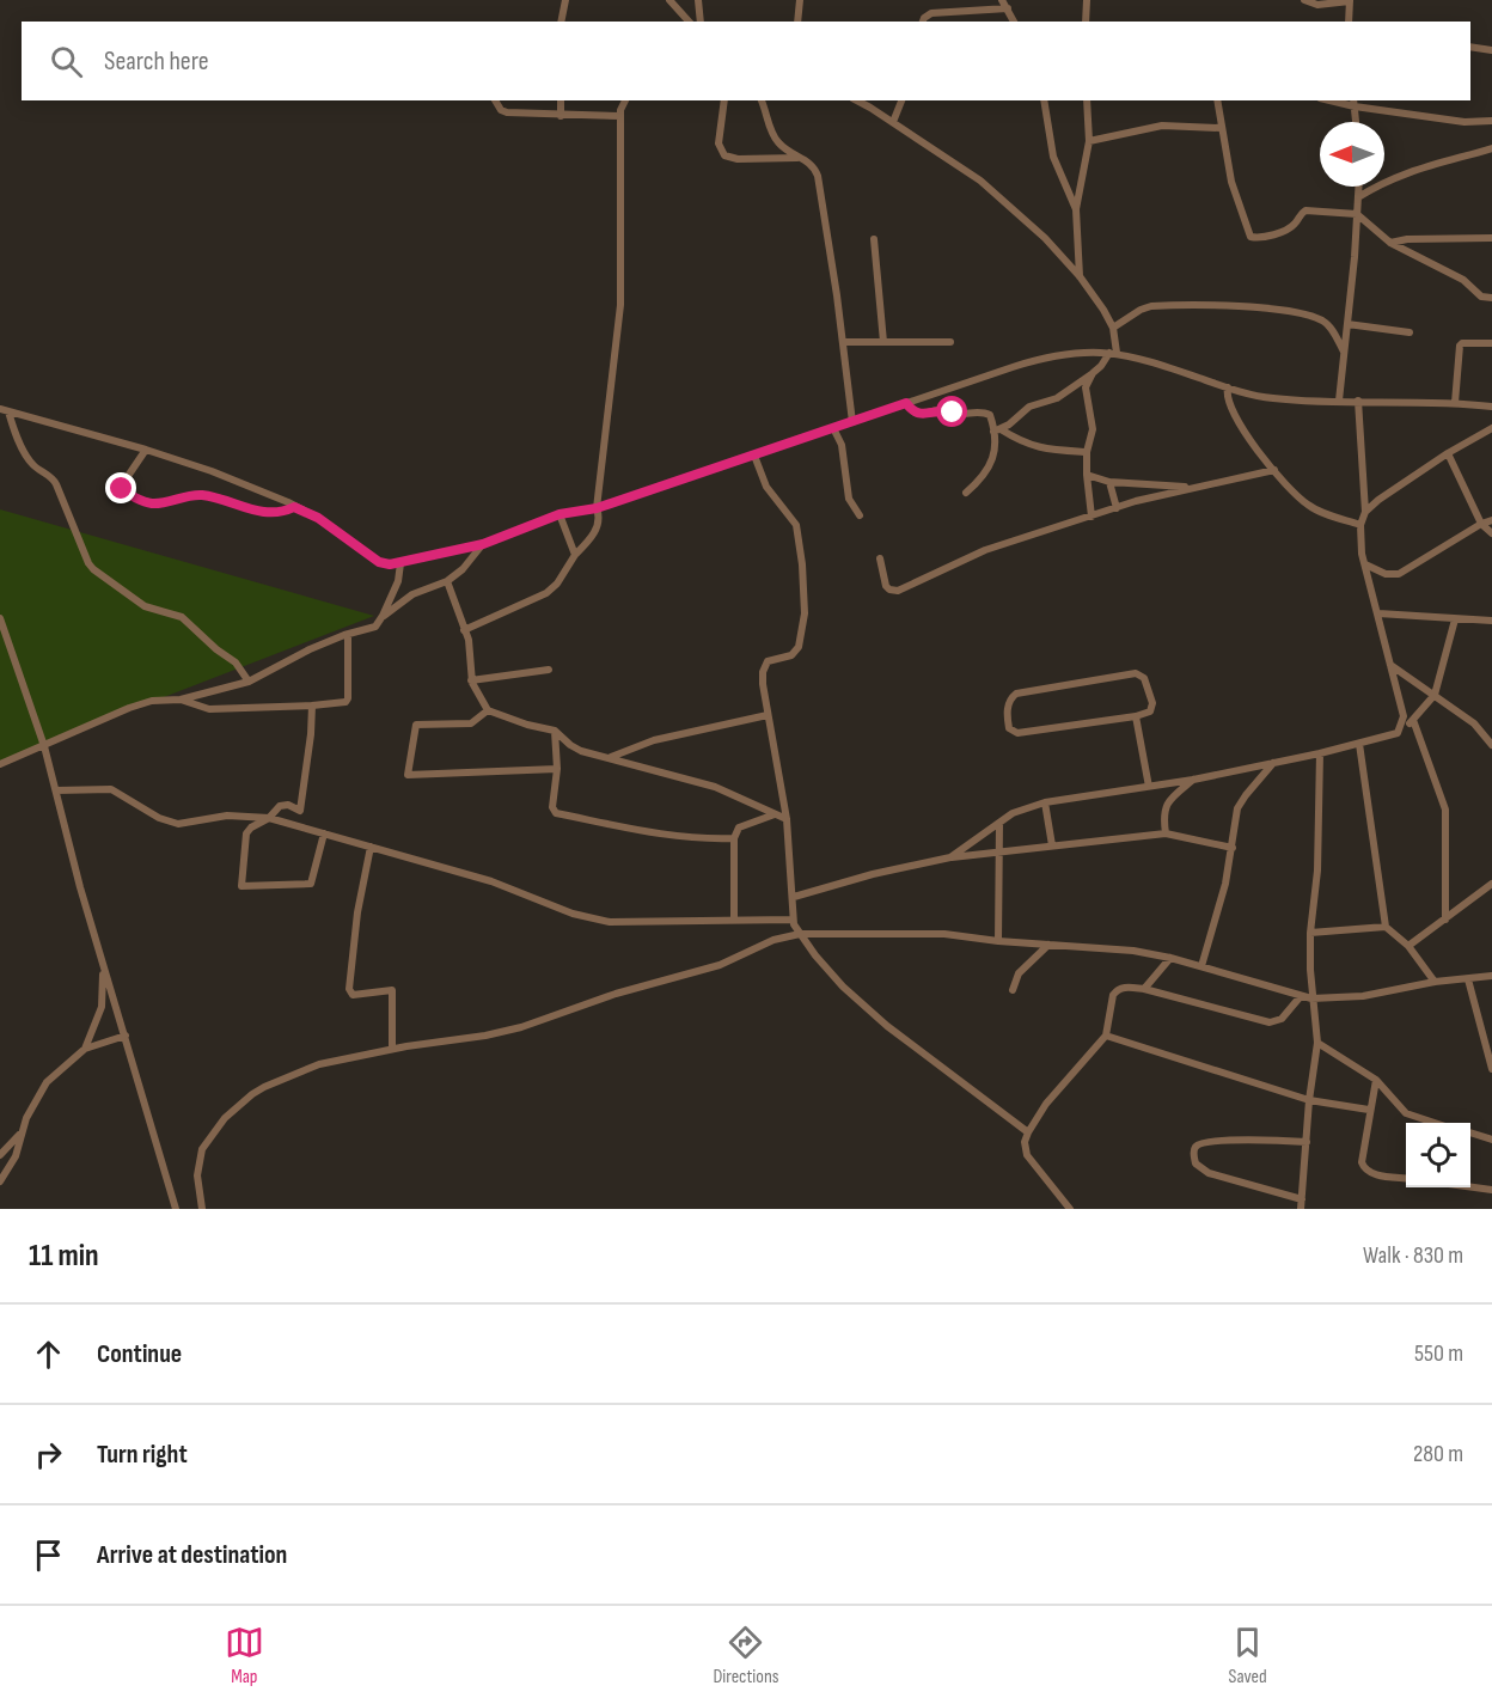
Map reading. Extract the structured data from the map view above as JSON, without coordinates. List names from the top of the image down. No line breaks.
{"north":"left","page":{"search":"Search here","heading":["11 min","Walk · 830 m"],"list":[["Continue","550 m"],["Turn right","280 m"],"Arrive at destination"],"nav":["Map","Directions","Saved"]}}
